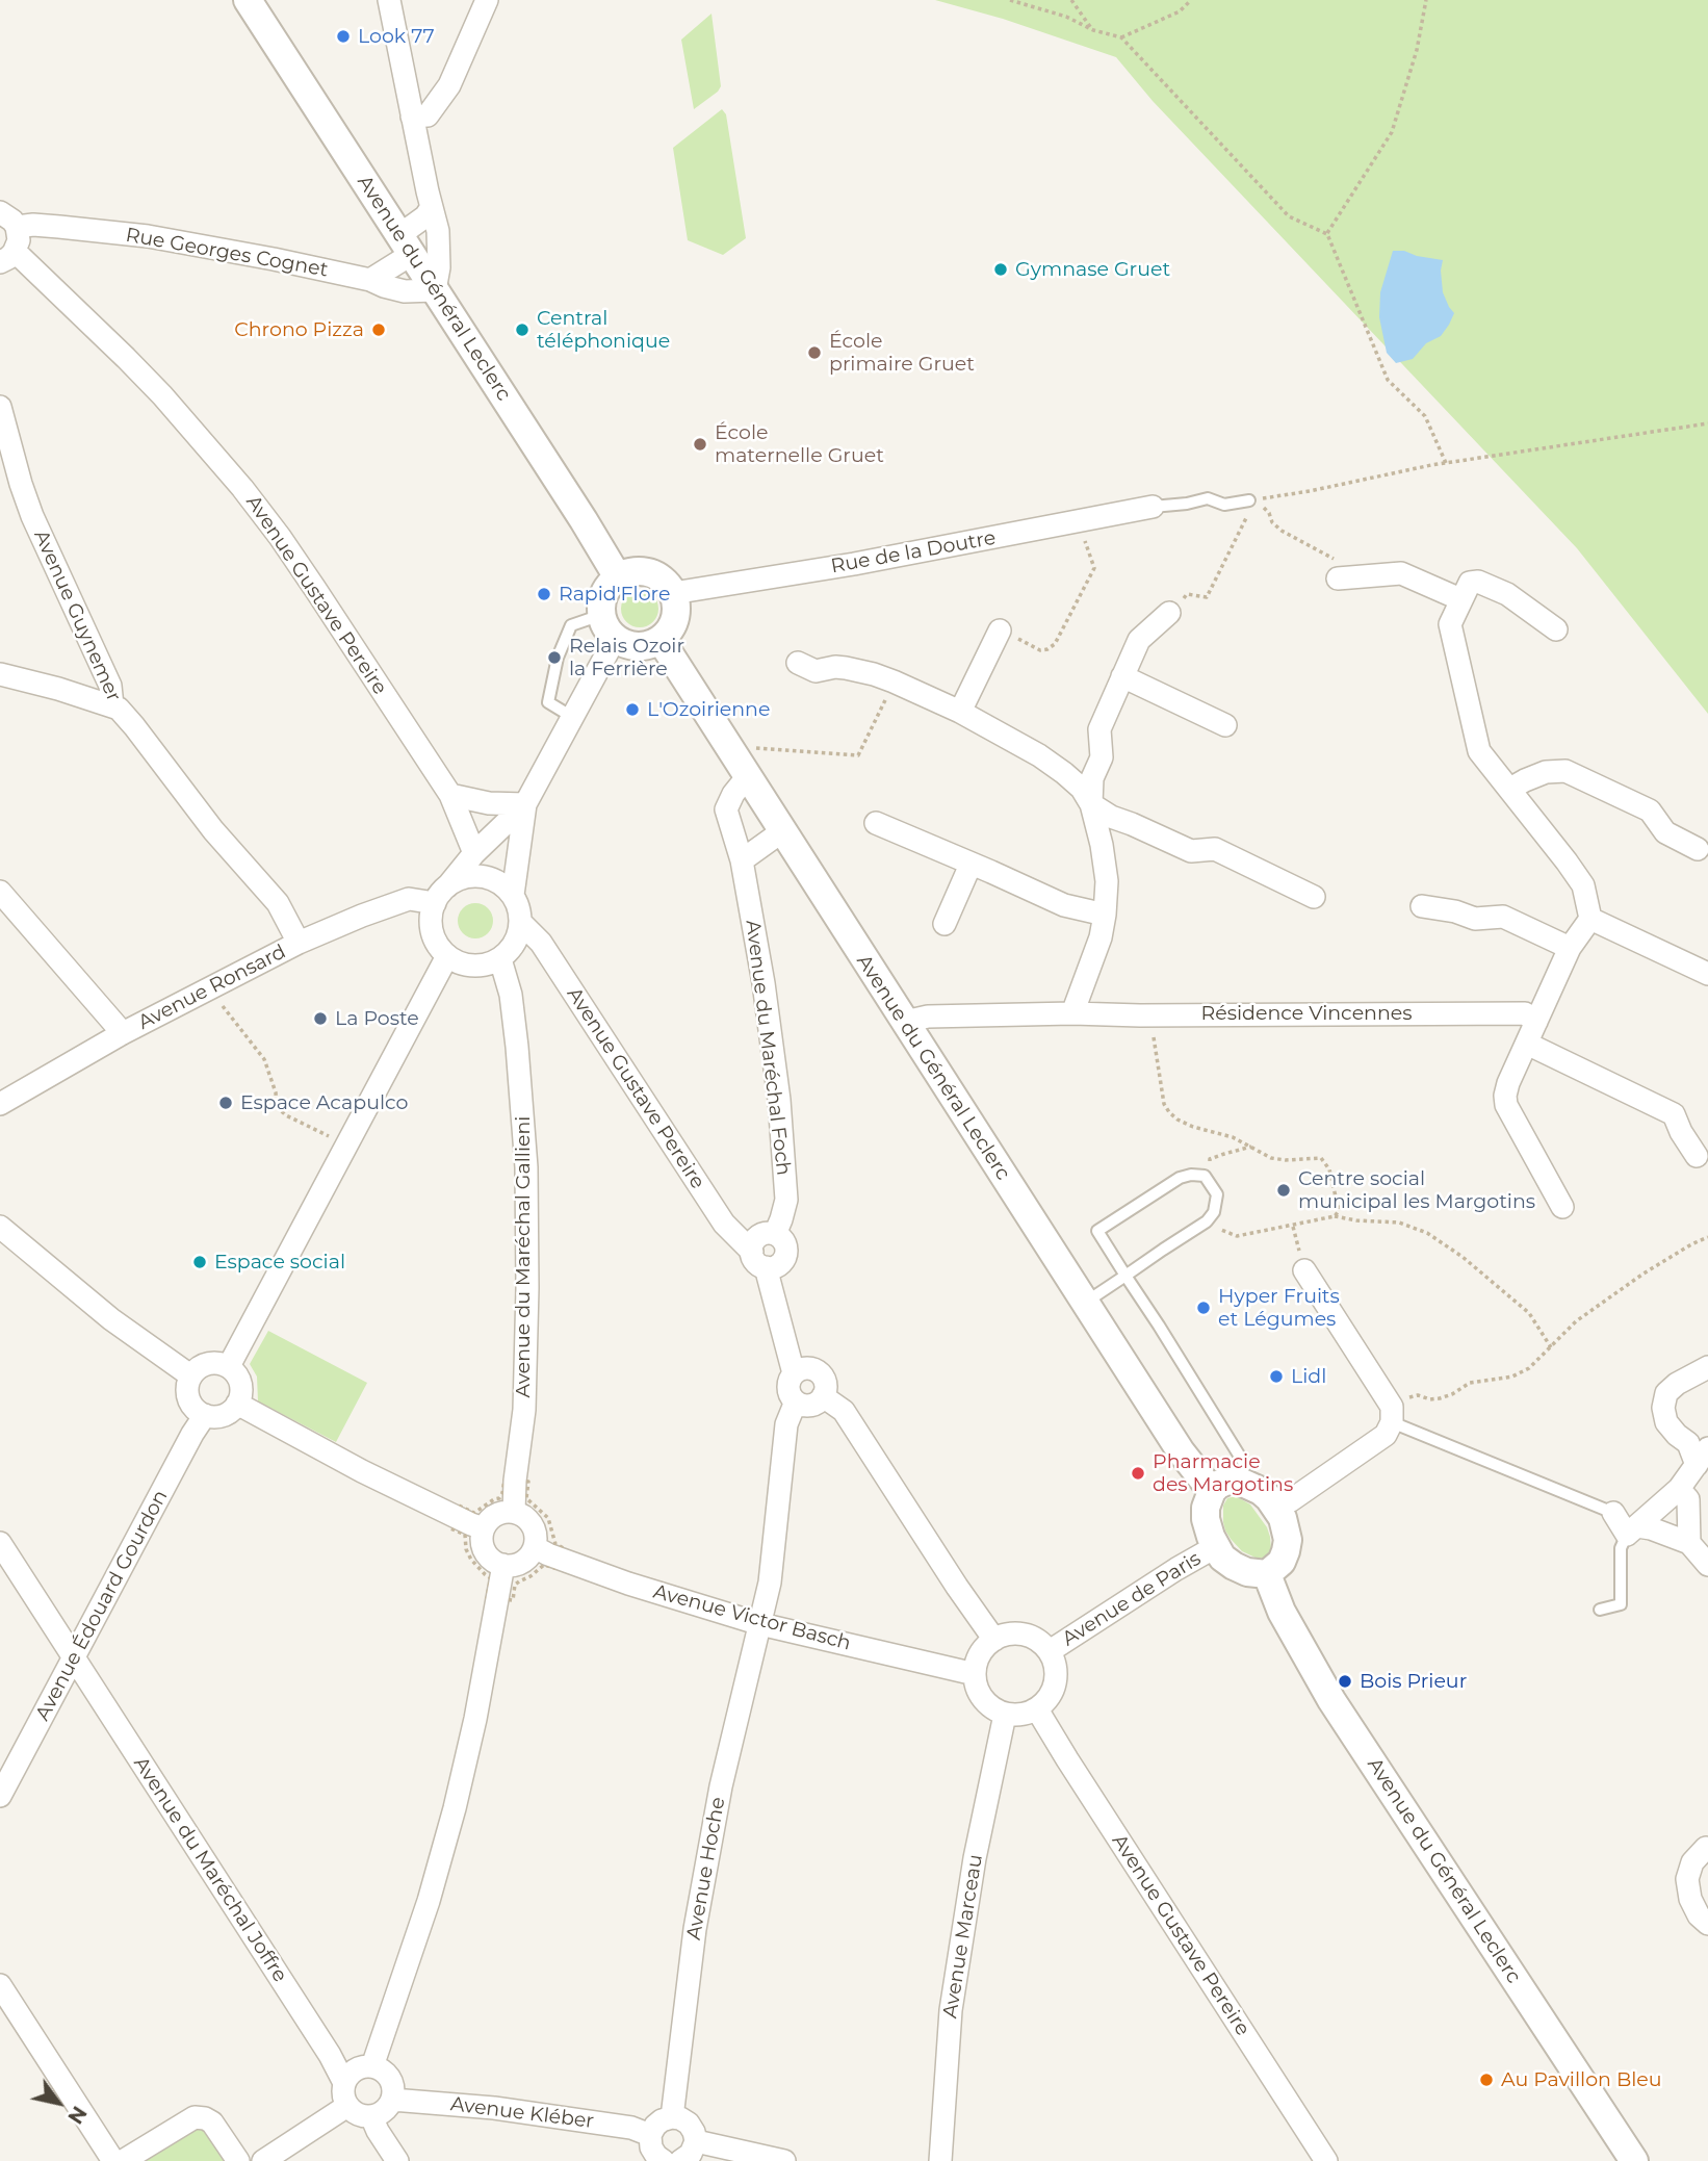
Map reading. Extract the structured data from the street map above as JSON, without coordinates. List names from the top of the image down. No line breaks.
{"streets":{"street":["Rue Georges Cognet","Avenue du Général Leclerc","Rue de la Doutre","Avenue Gustave Pereire","Avenue Guynemer","Avenue Ronsard","Résidence Vincennes","Avenue du Maréchal Foch","Avenue du Maréchal Gallieni","Avenue de Paris","Avenue Édouard Gourdon","Avenue Victor Basch","Avenue Hoche","Avenue du Maréchal Joffre","Avenue Marceau","Avenue Kléber"]},"crossings":[["Rue Georges Cognet","Avenue du Général Leclerc"],["Avenue du Général Leclerc","Rue de la Doutre"],["Avenue du Général Leclerc","Résidence Vincennes"],["Avenue du Général Leclerc","Avenue du Maréchal Foch"],["Avenue du Général Leclerc","Avenue de Paris"],["Avenue Gustave Pereire","Avenue Ronsard"],["Avenue Gustave Pereire","Avenue du Maréchal Foch"],["Avenue Gustave Pereire","Avenue du Maréchal Gallieni"],["Avenue Gustave Pereire","Avenue de Paris"],["Avenue Gustave Pereire","Avenue Victor Basch"],["Avenue Gustave Pereire","Avenue Marceau"],["Avenue Guynemer","Avenue Ronsard"],["Avenue Ronsard","Avenue du Maréchal Gallieni"],["Avenue du Maréchal Gallieni","Avenue Victor Basch"],["Avenue de Paris","Avenue Victor Basch"],["Avenue de Paris","Avenue Marceau"],["Avenue Édouard Gourdon","Avenue du Maréchal Joffre"],["Avenue Victor Basch","Avenue Hoche"],["Avenue Victor Basch","Avenue Marceau"],["Avenue du Maréchal Joffre","Avenue Kléber"]],"places":["Look 77","Gymnase Gruet","Chrono Pizza","Central téléphonique","École primaire Gruet","École maternelle Gruet","Rapid'Flore","Relais Ozoir la Ferrière","L'Ozoirienne","La Poste","Espace Acapulco","Centre social municipal les Margotins","Espace social","Hyper Fruits et Légumes","Lidl","Pharmacie des Margotins","Bois Prieur","Au Pavillon Bleu"],"north":"bottom right"}
